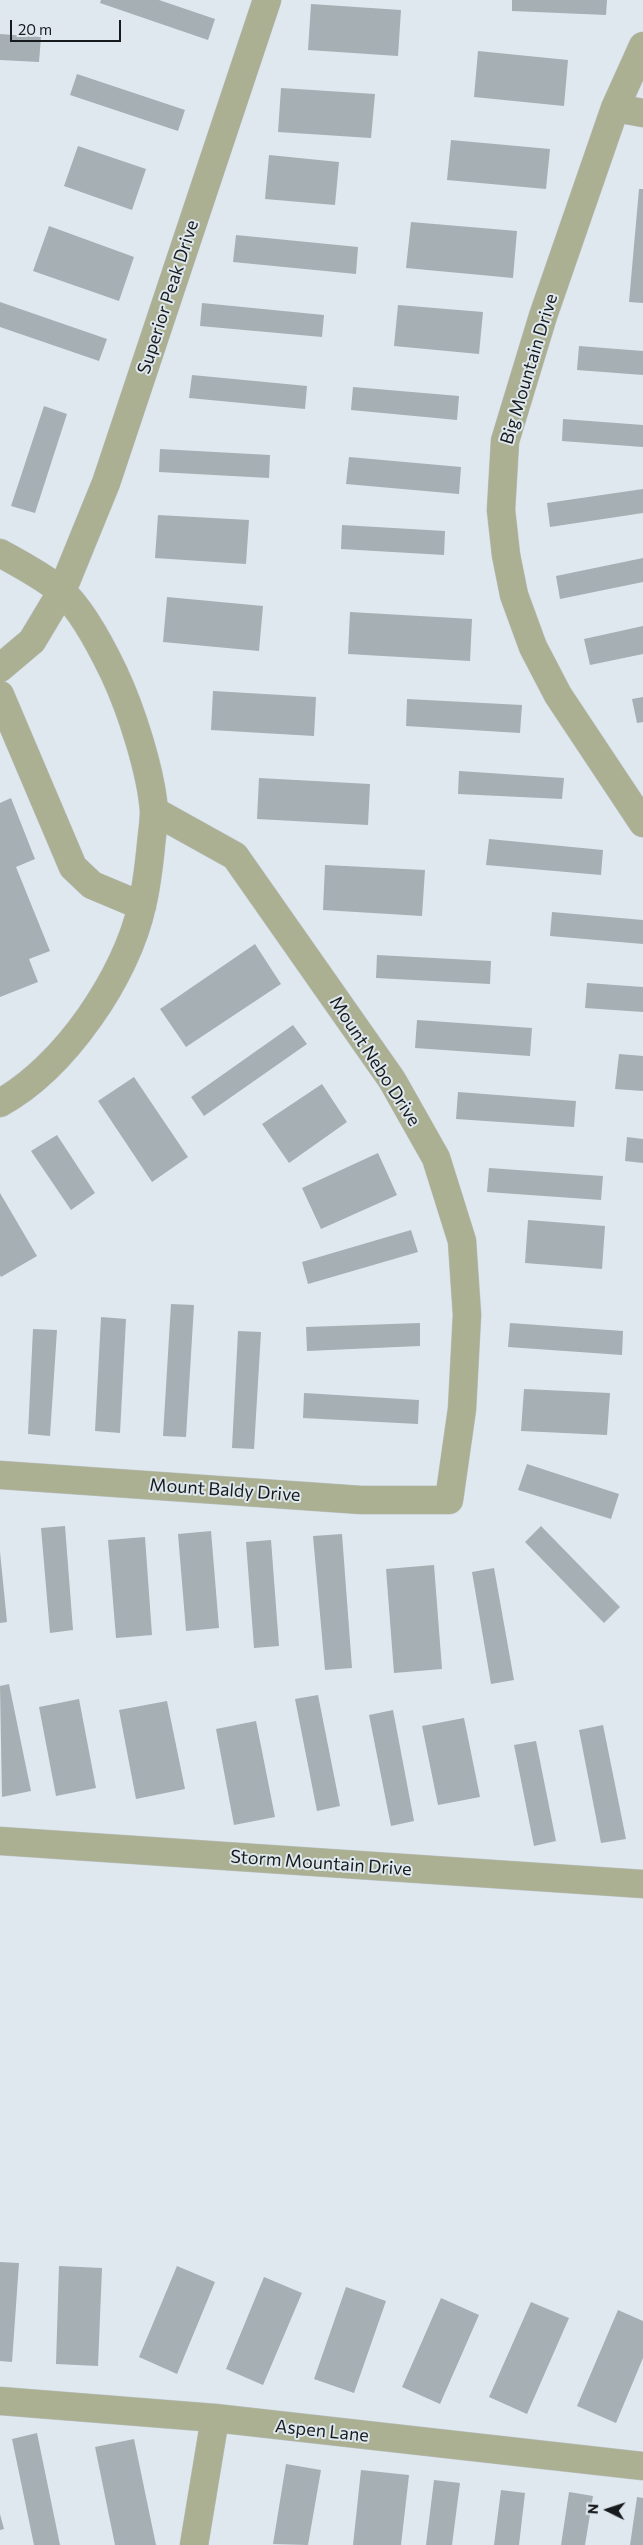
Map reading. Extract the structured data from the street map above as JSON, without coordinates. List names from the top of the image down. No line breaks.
{"streets":{"street":["Superior Peak Drive","Big Mountain Drive","Mount Nebo Drive","Mount Baldy Drive","Storm Mountain Drive","Aspen Lane"]},"crossings":[["Mount Nebo Drive","Mount Baldy Drive"]],"scale_bar":"20 m","north":"left"}
